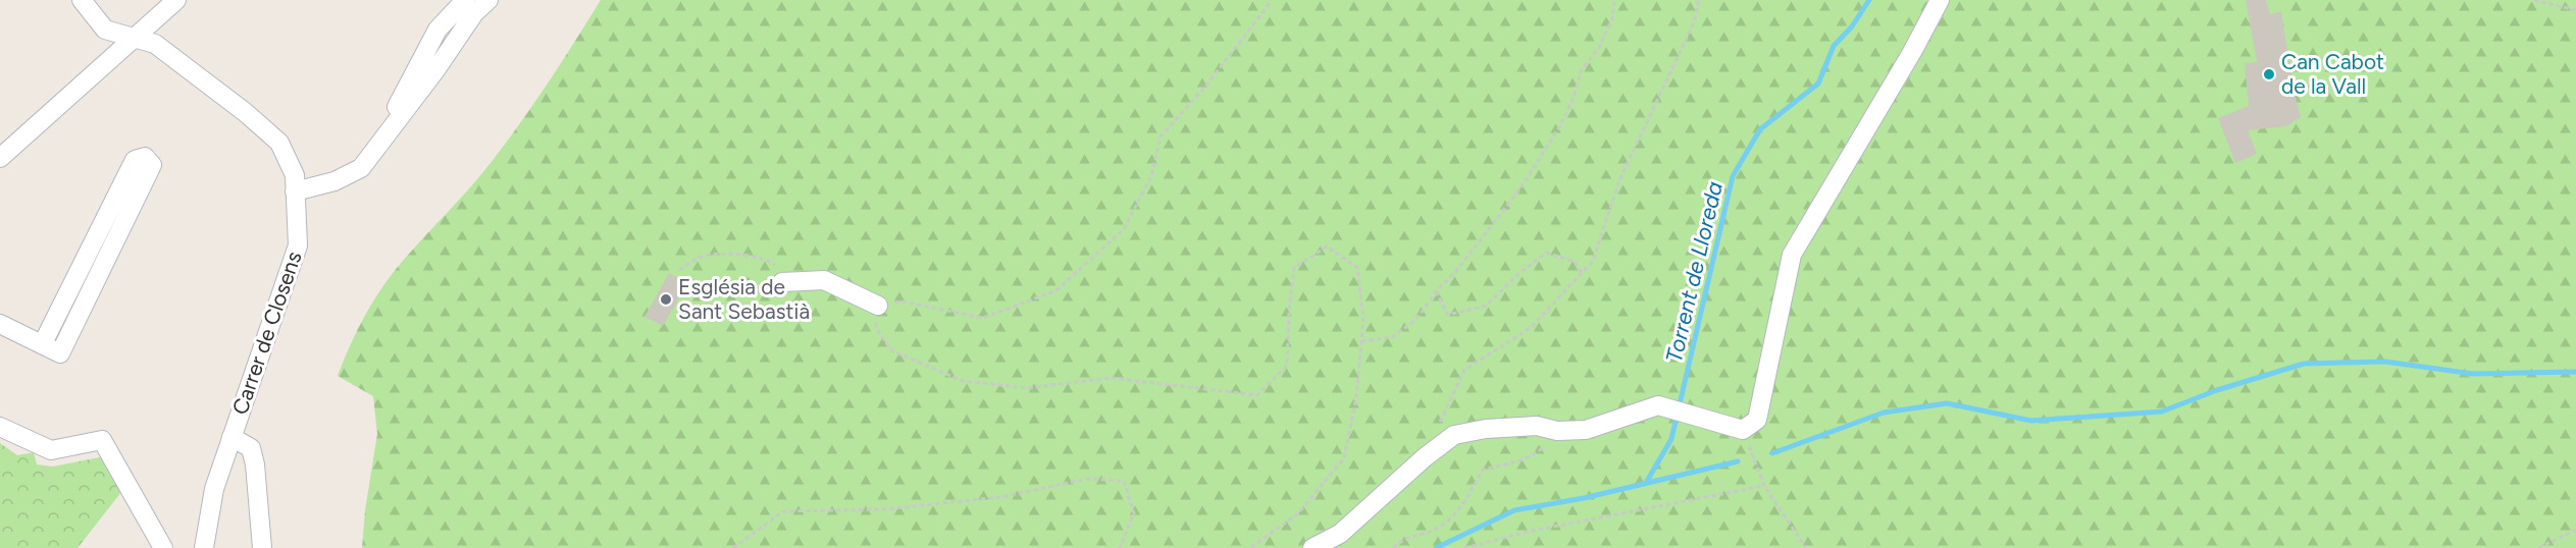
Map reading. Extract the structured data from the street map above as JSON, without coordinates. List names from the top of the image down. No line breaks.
{"streets":{"street":["Carrer de Closens"]},"water":["Torrent de Lloreda"],"places":["Can Cabot de la Vall","Església de Sant Sebastià"]}
